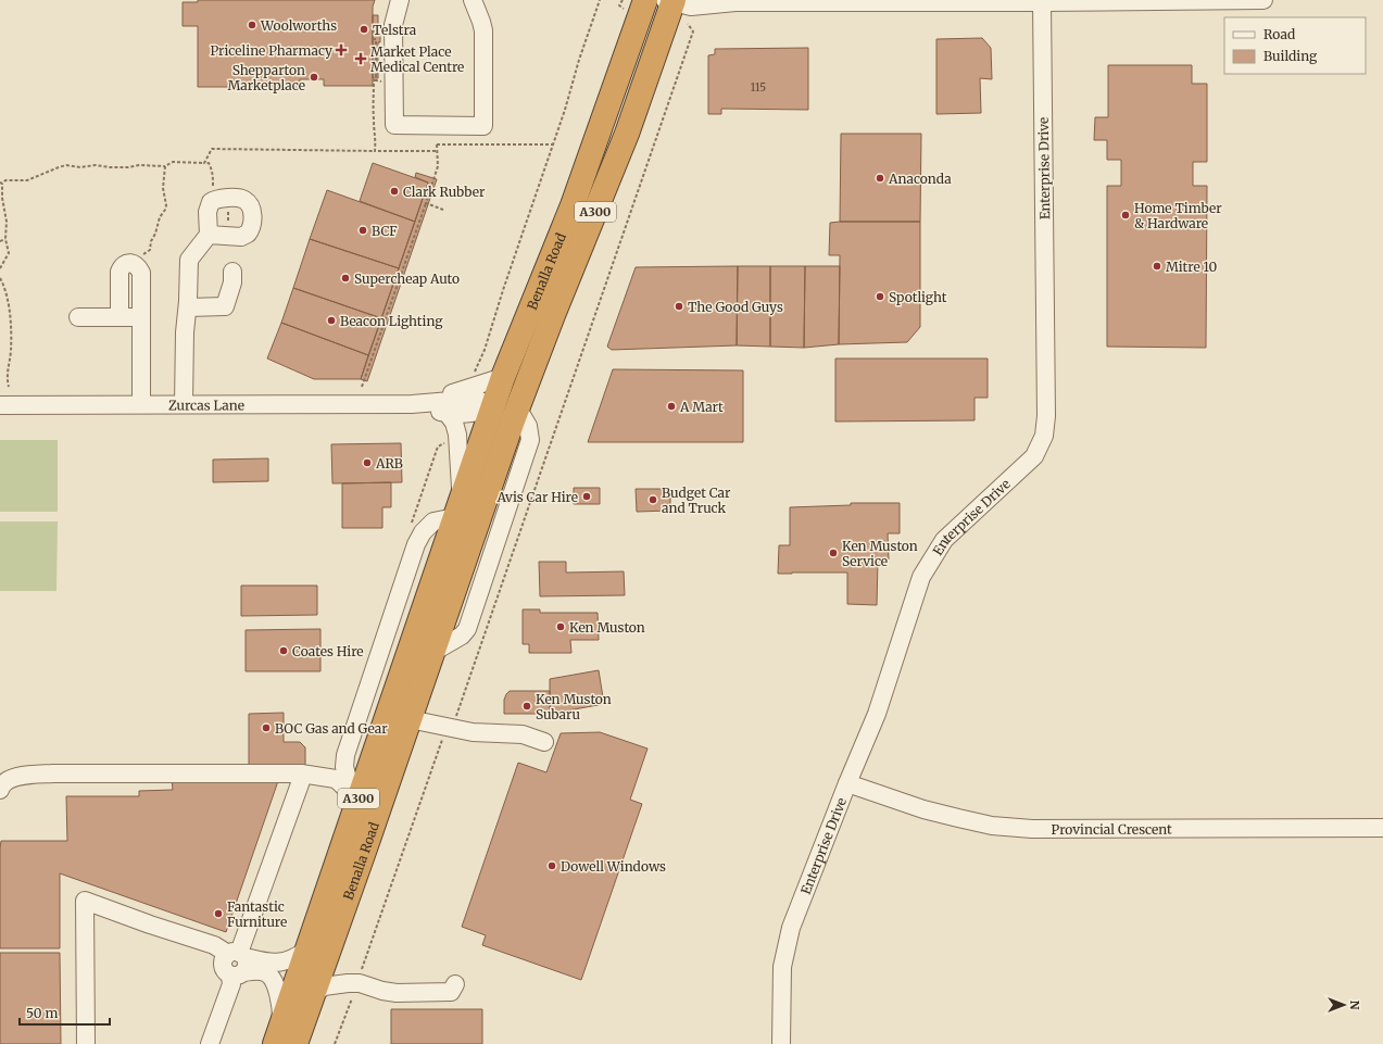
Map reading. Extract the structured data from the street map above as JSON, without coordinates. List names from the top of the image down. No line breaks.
{"streets":{"highway":["A300","Benalla Road"],"street":["Enterprise Drive","Zurcas Lane","Provincial Crescent"]},"crossings":[["Enterprise Drive","Provincial Crescent"],["Benalla Road","Zurcas Lane"]],"places":{"other":["Woolworths","Telstra","Shepparton Marketplace","Anaconda","Clark Rubber","Home Timber & Hardware","BCF","Mitre 10","Supercheap Auto","Spotlight","The Good Guys","Beacon Lighting","A Mart","ARB","Avis Car Hire","Budget Car and Truck","Ken Muston Service","Ken Muston","Coates Hire","Ken Muston Subaru","BOC Gas and Gear","Dowell Windows","Fantastic Furniture"],"health":["Priceline Pharmacy","Market Place Medical Centre"]},"house_numbers":["115"],"legend":["Road","Building"],"scale_bar":"50 m","north":"right"}
